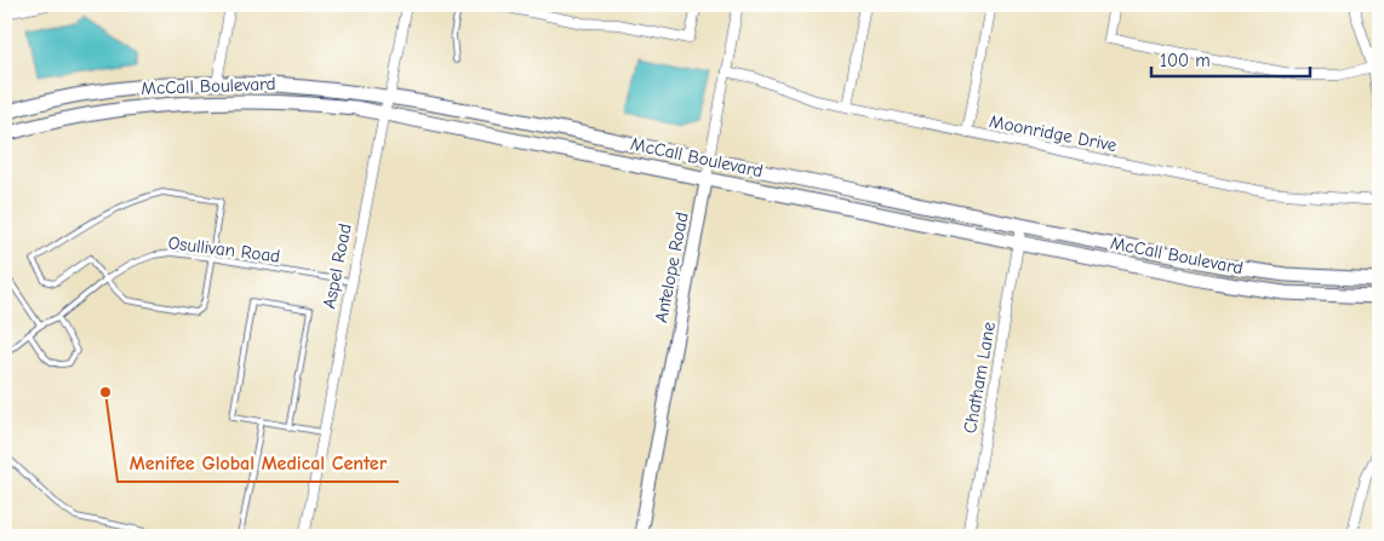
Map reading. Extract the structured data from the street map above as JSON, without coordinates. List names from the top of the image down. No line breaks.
{"streets":{"main road":["McCall Boulevard"],"street":["Moonridge Drive","Aspel Road","Antelope Road","Chatham Lane"],"lane":["Osullivan Road"]},"crossings":[["McCall Boulevard","Aspel Road"],["McCall Boulevard","Antelope Road"],["McCall Boulevard","Chatham Lane"],["Moonridge Drive","Antelope Road"],["Osullivan Road","Aspel Road"]],"places":["Menifee Global Medical Center"],"scale_bar":"100 m"}
